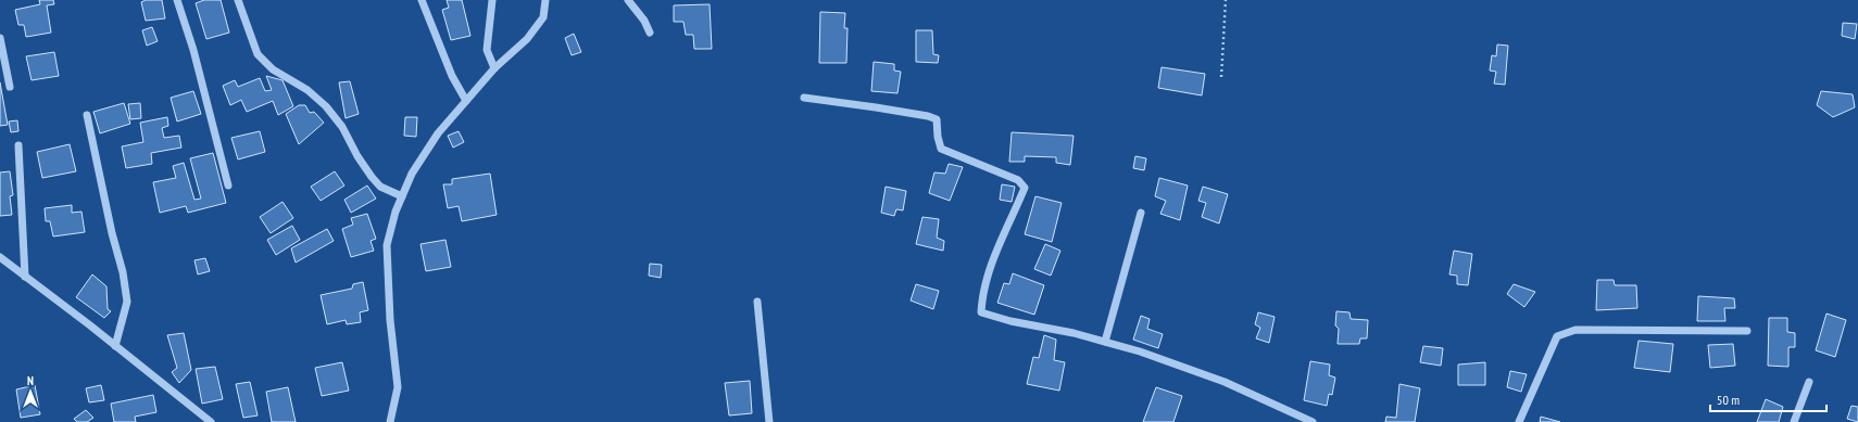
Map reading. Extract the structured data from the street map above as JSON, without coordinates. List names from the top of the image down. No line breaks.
{"scale_bar":"50 m","north":"top"}
